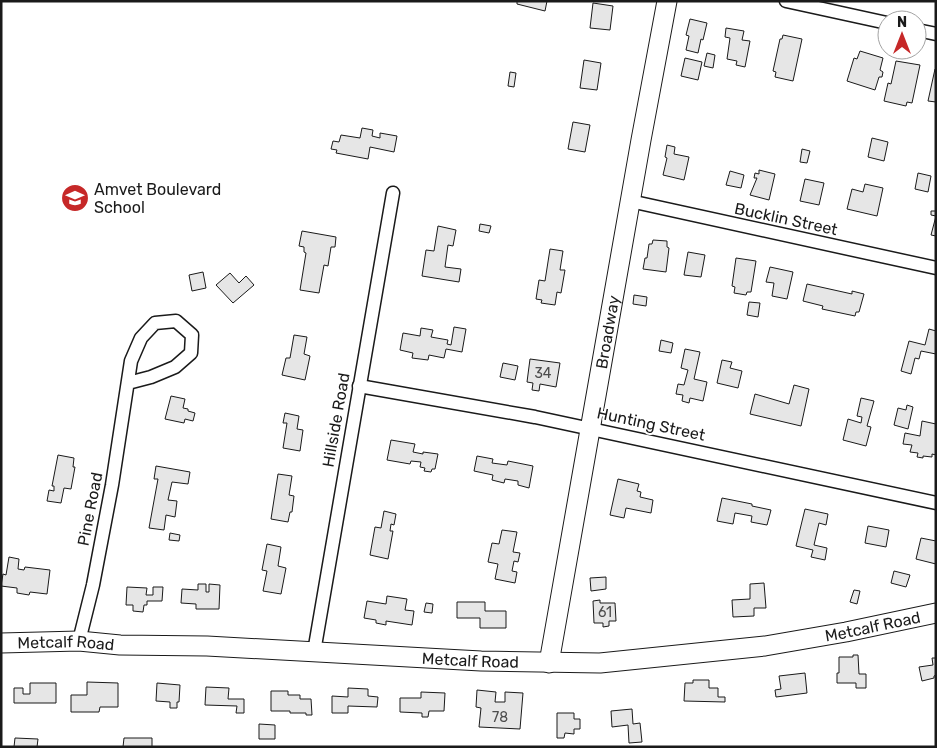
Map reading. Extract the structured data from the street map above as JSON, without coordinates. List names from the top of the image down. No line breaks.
{"streets":{"street":["Bucklin Street","Broadway","Hillside Road","Hunting Street","Pine Road","Metcalf Road"]},"crossings":[["Bucklin Street","Broadway"],["Broadway","Hunting Street"],["Broadway","Metcalf Road"],["Hillside Road","Hunting Street"],["Hillside Road","Metcalf Road"],["Pine Road","Metcalf Road"]],"places":{"school or university":["Amvet Boulevard School"]},"house_numbers":["34","61","78"],"north":"top"}
